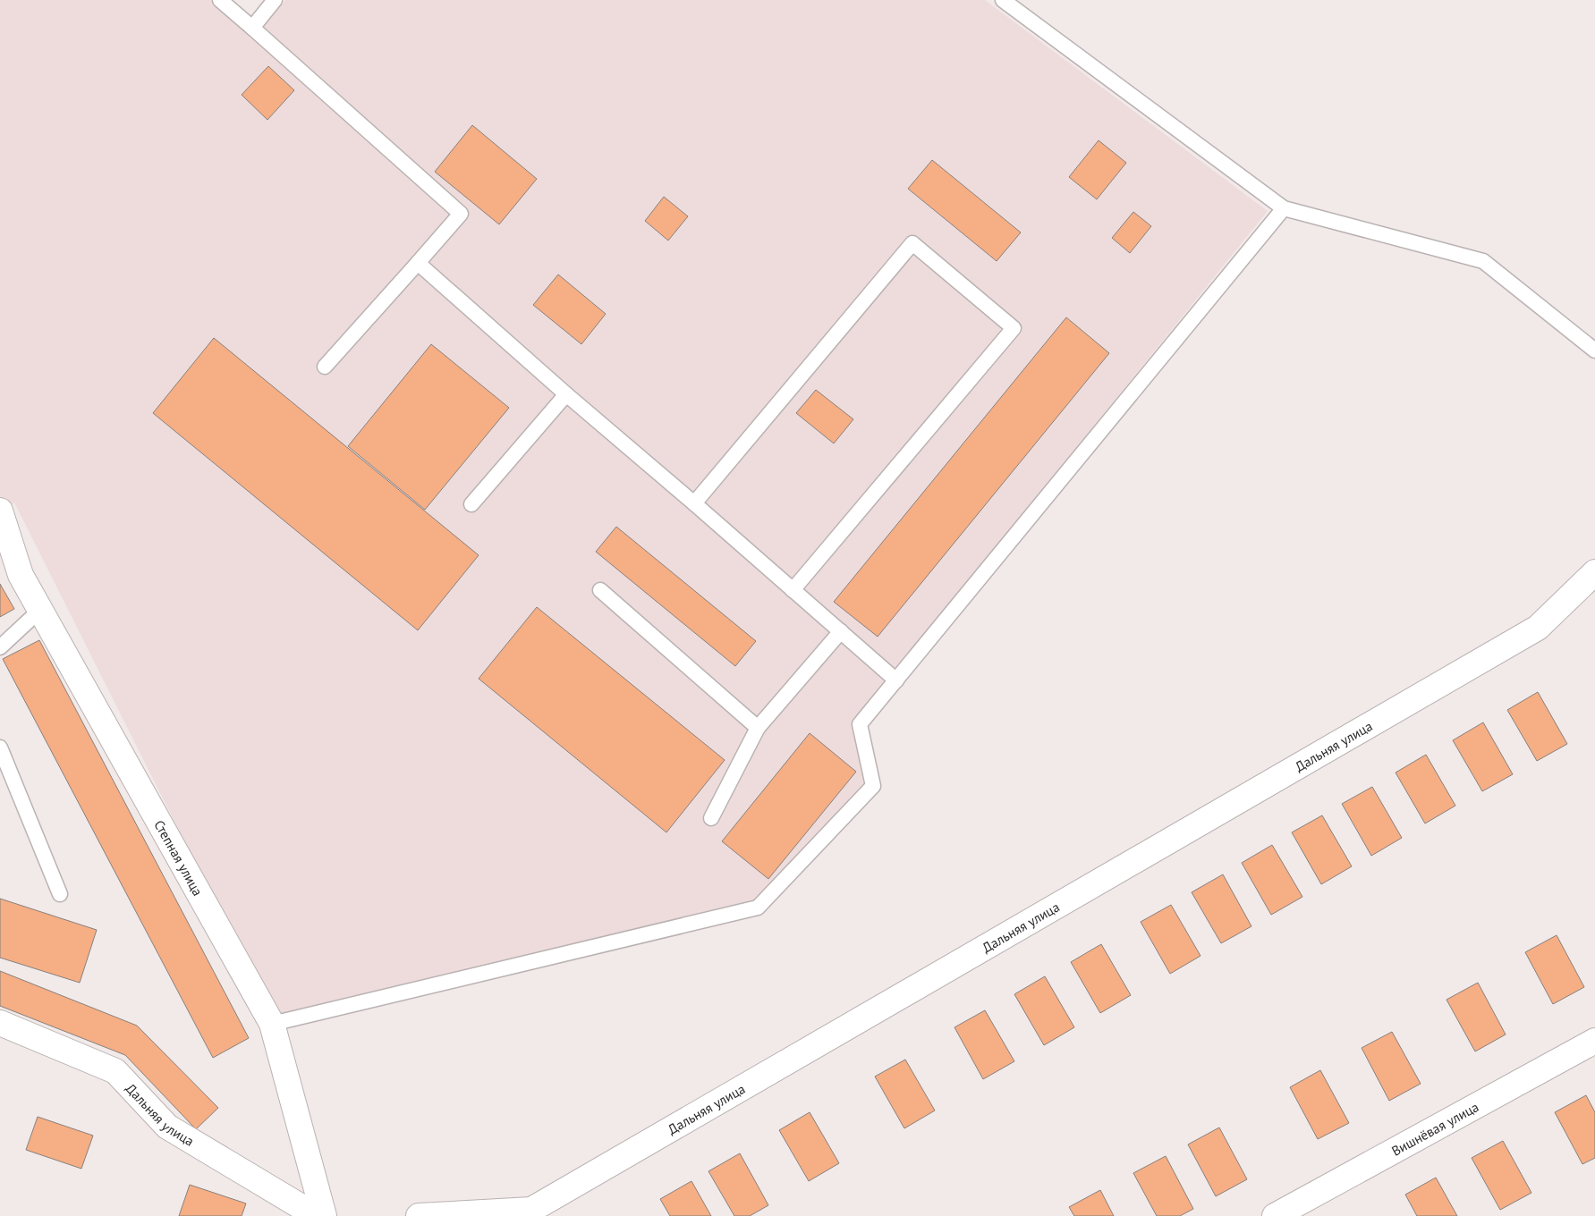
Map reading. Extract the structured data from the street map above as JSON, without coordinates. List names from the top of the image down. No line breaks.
{"streets":{"street":["Дальняя улица","Степная улица","Вишнёвая улица"]}}
